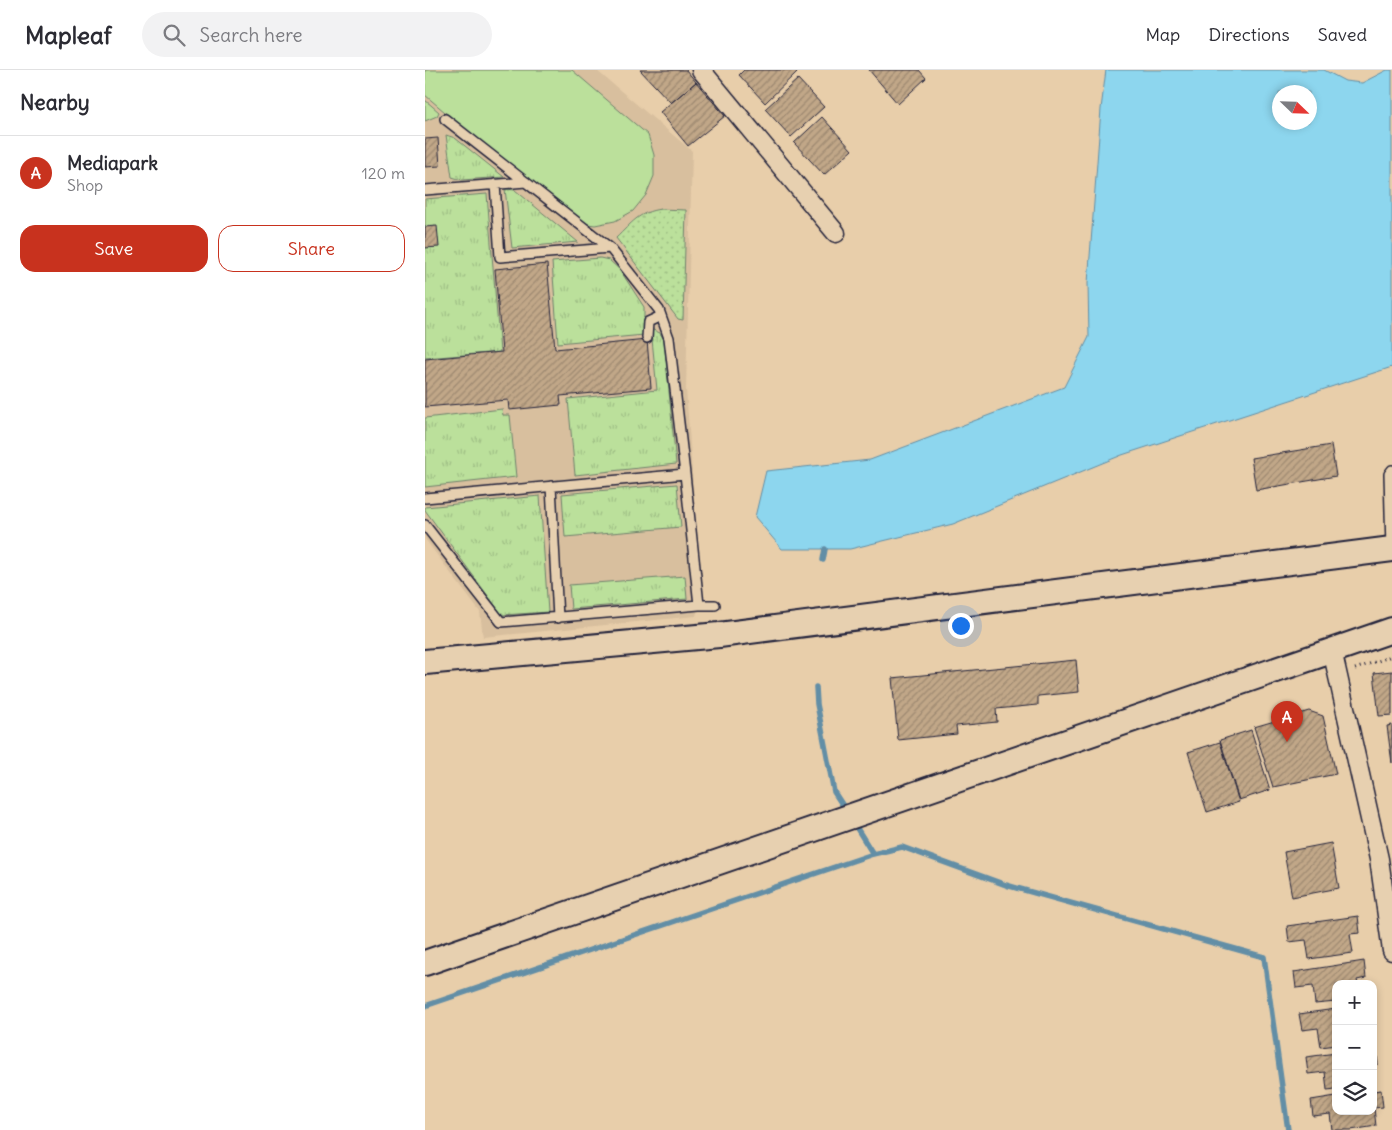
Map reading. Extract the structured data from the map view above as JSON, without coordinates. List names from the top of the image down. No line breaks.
{"north":"bottom right","page":{"header":"Mapleaf","search":"Search here","nav":["Map","Directions","Saved"],"heading":"Nearby","list":[{"mark":"A","name":"Mediapark","note":"Shop","value":"120 m"}],"buttons":["Save","Share"],"pins":"A","map_buttons":["+","−"]}}
